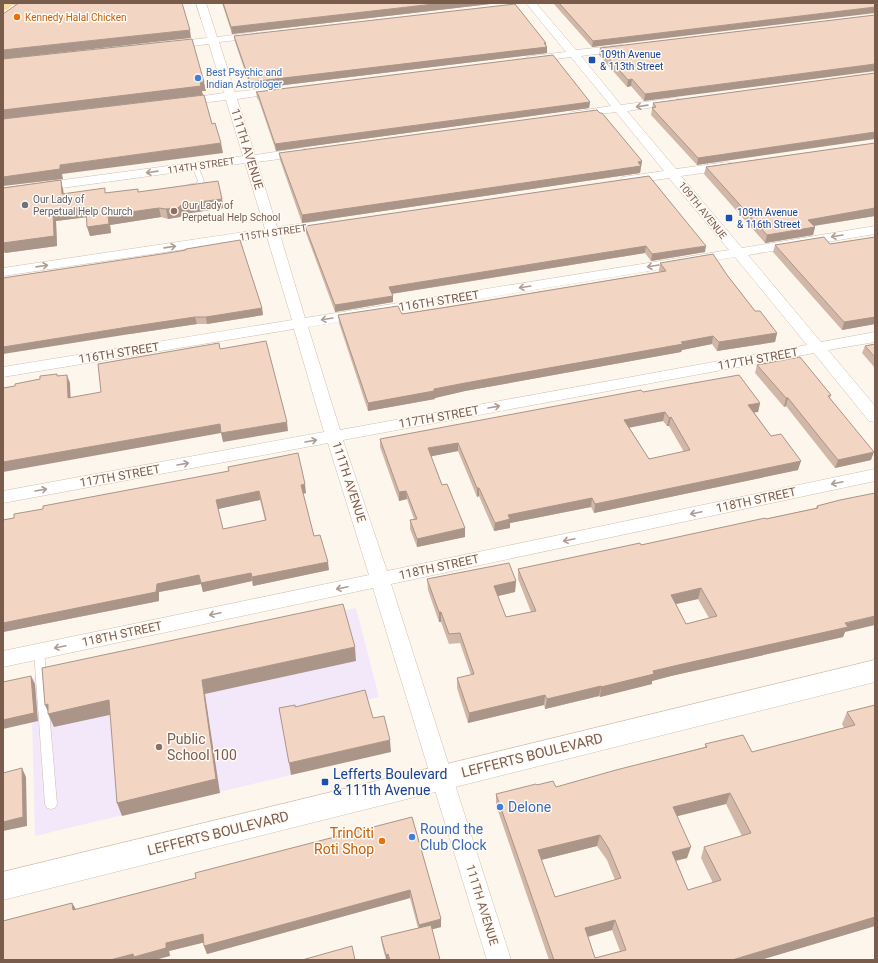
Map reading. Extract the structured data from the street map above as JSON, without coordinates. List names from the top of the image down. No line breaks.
{"streets":{"street":["111TH AVENUE","114TH STREET","109TH AVENUE","115TH STREET","116TH STREET","117TH STREET","118TH STREET","LEFFERTS BOULEVARD"]},"crossings":[["111TH AVENUE","114TH STREET"],["111TH AVENUE","115TH STREET"],["111TH AVENUE","116TH STREET"],["111TH AVENUE","117TH STREET"],["111TH AVENUE","118TH STREET"],["111TH AVENUE","LEFFERTS BOULEVARD"],["109TH AVENUE","116TH STREET"],["109TH AVENUE","117TH STREET"]],"one_way":["114TH STREET","115TH STREET","116TH STREET","117TH STREET","118TH STREET"],"places":{"other":["Kennedy Halal Chicken","Best Psychic and Indian Astrologer","Our Lady of Perpetual Help Church","Our Lady of Perpetual Help School","Public School 100","Delone","Round the Club Clock","TrinCiti Roti Shop"],"transit":["109th Avenue & 113th Street","109th Avenue & 116th Street","Lefferts Boulevard & 111th Avenue"]}}
